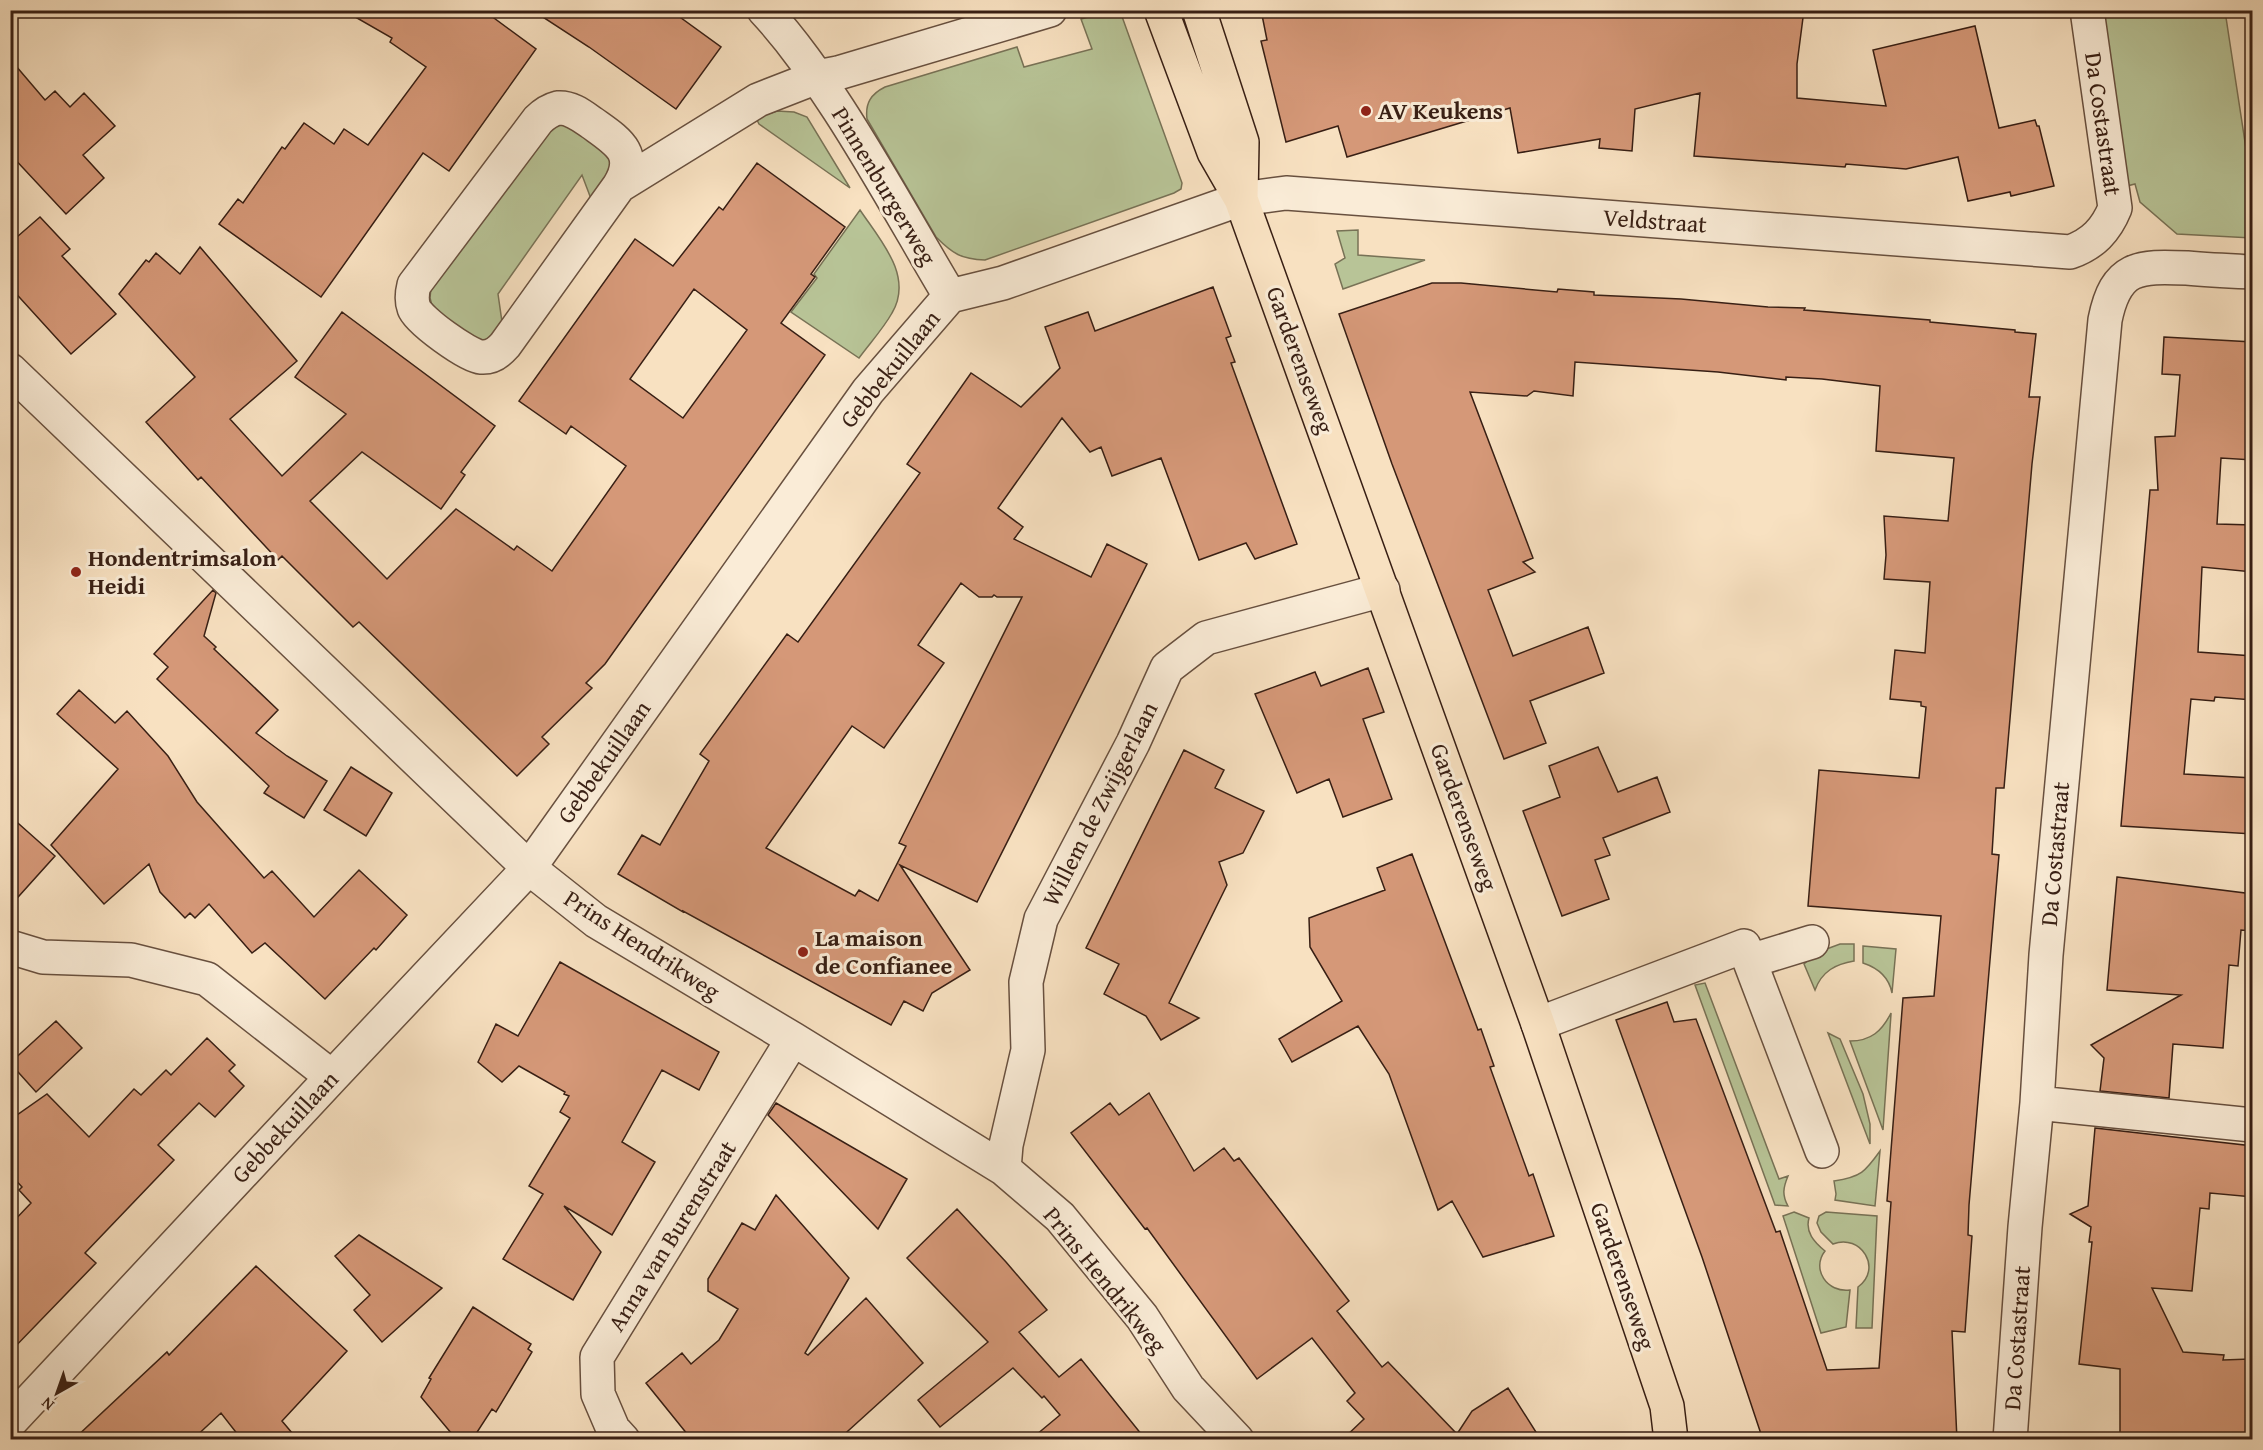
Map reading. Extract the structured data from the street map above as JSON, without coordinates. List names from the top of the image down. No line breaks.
{"streets":{"main road":["Garderenseweg"],"street":["Da Costastraat","Pinnenburgerweg","Veldstraat","Gebbekuillaan","Willem de Zwijgerlaan","Prins Hendrikweg","Anna van Burenstraat"]},"crossings":[["Da Costastraat","Veldstraat"],["Pinnenburgerweg","Gebbekuillaan"],["Veldstraat","Garderenseweg"],["Veldstraat","Gebbekuillaan"],["Garderenseweg","Gebbekuillaan"],["Garderenseweg","Willem de Zwijgerlaan"],["Gebbekuillaan","Prins Hendrikweg"],["Willem de Zwijgerlaan","Prins Hendrikweg"],["Prins Hendrikweg","Anna van Burenstraat"]],"places":["AV Keukens","Hondentrimsalon Heidi","La maison de Confianee"],"north":"bottom left"}
